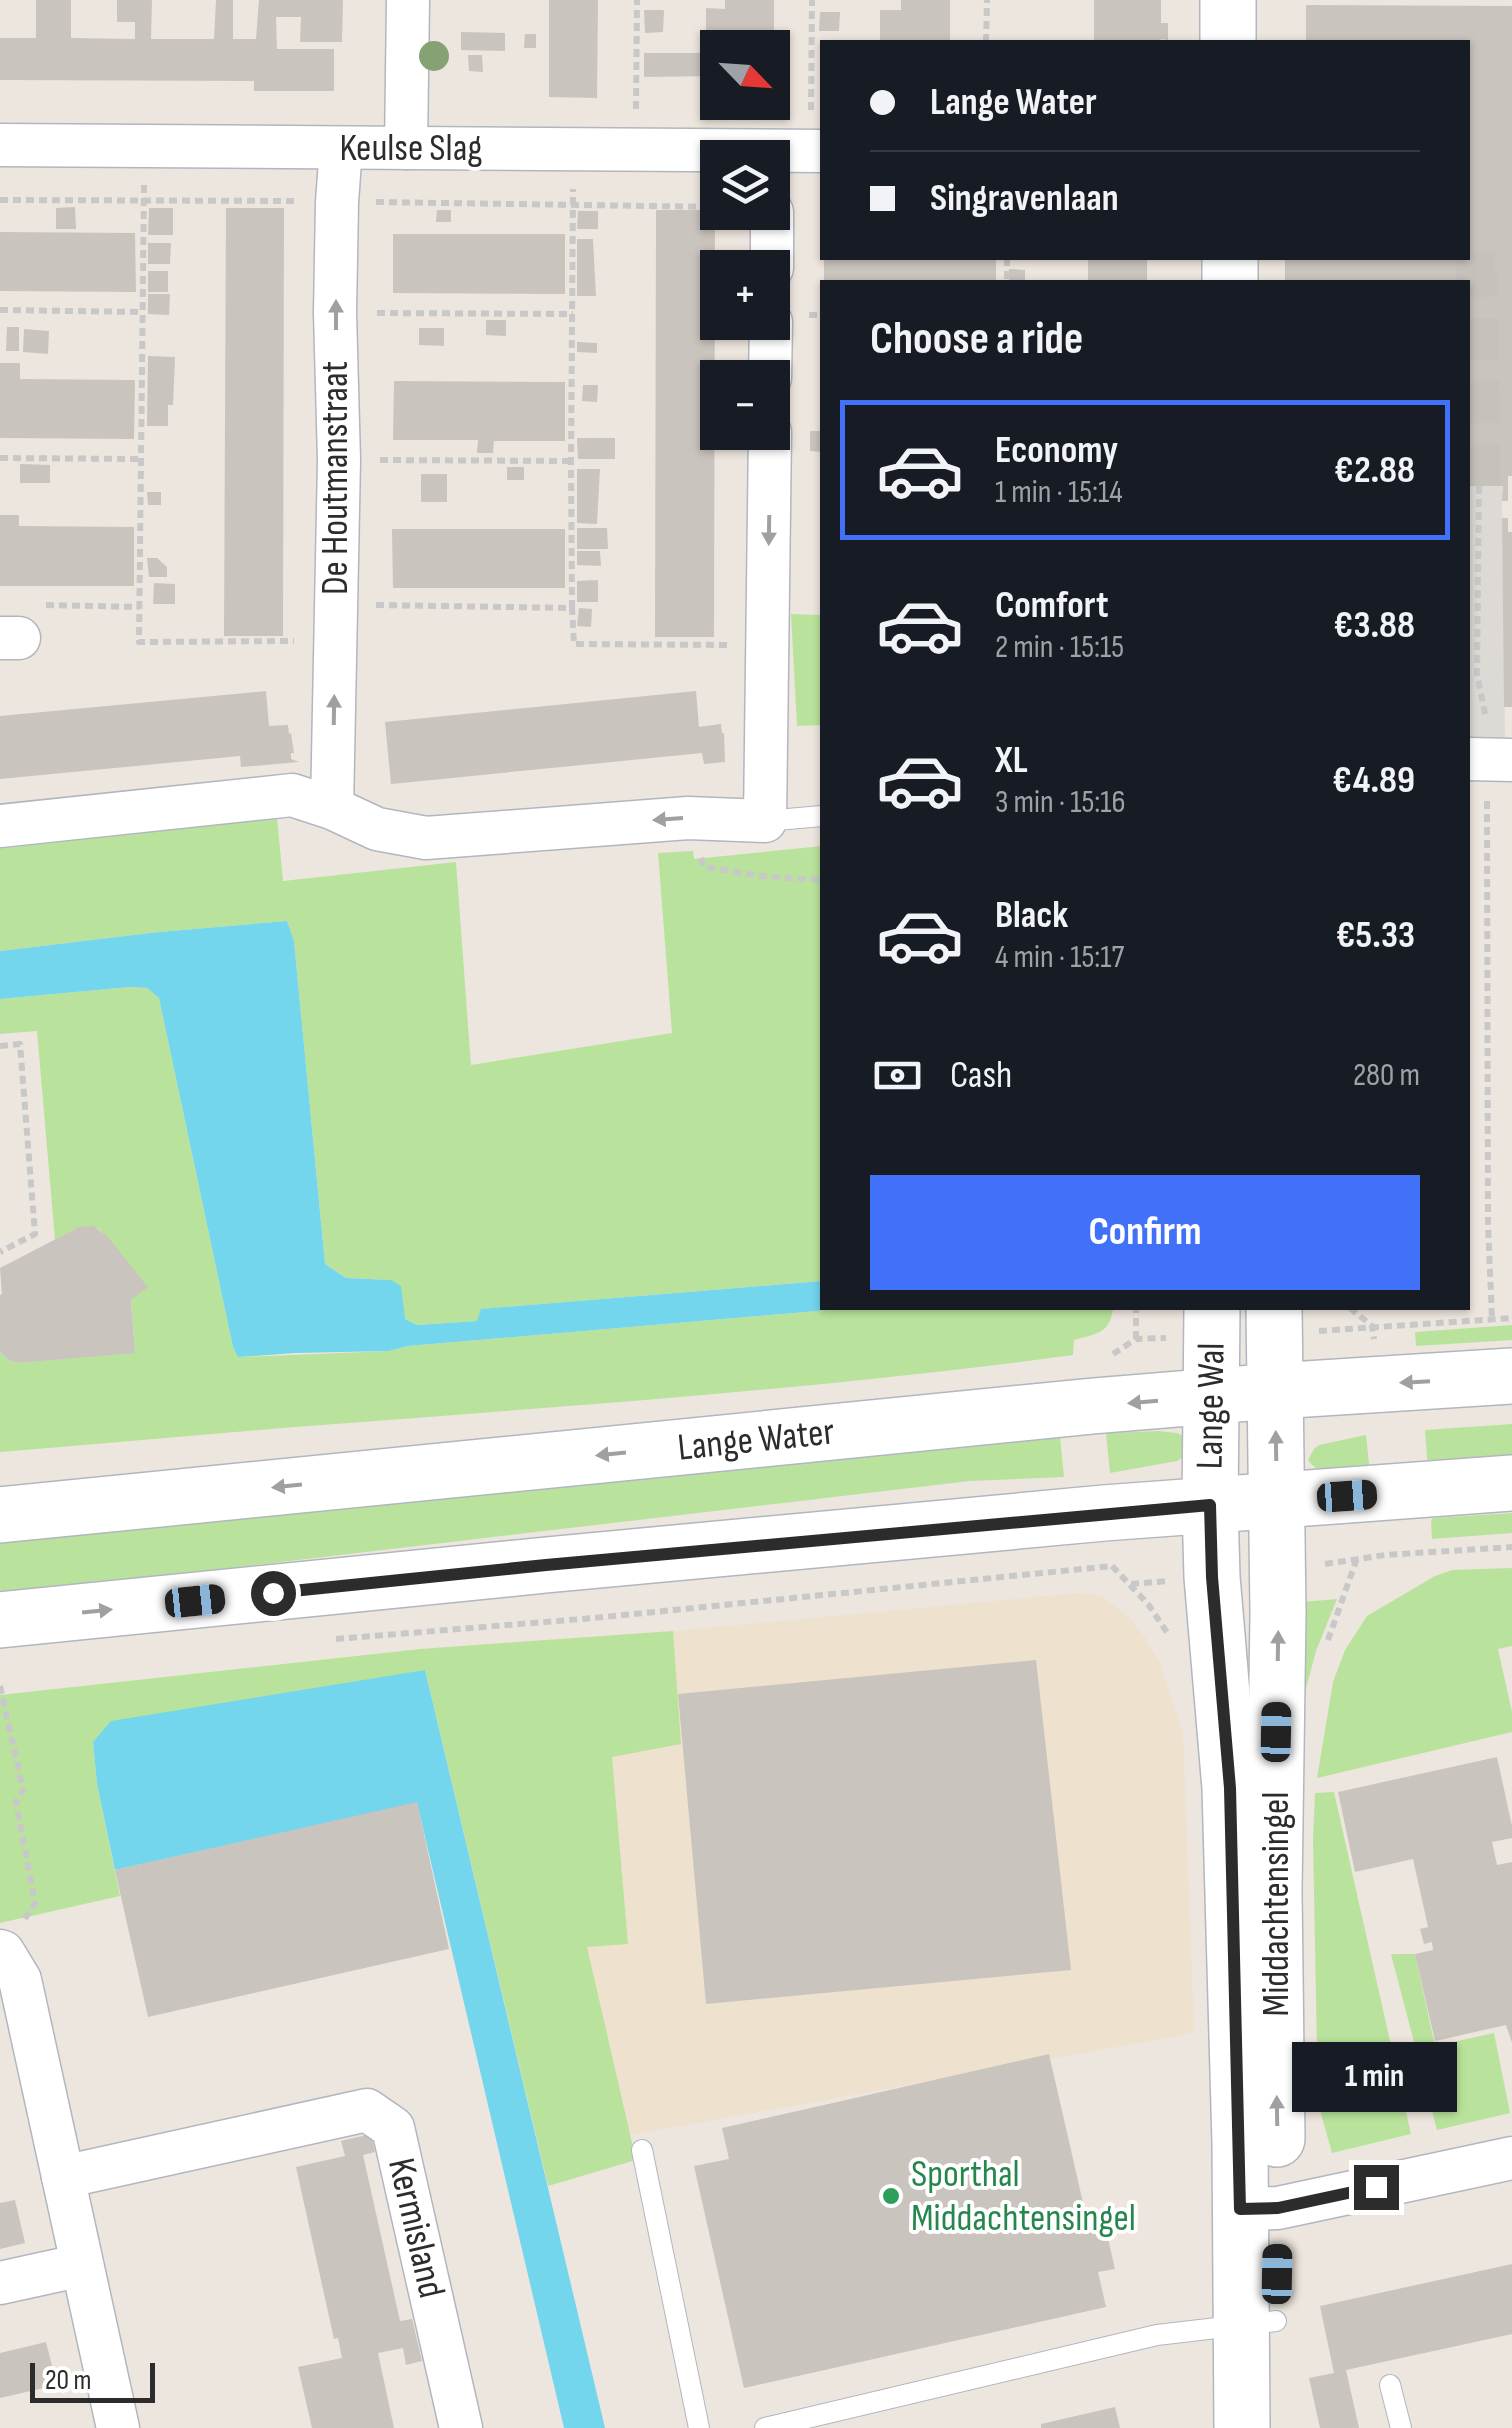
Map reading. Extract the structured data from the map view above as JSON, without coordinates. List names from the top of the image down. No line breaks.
{"streets":{"main road":["Lange Wal","Lange Water","Middachtensingel"],"street":["Keulse Slag","De Houtmanstraat","Kermisland"]},"crossings":[["Keulse Slag","De Houtmanstraat"],["Lange Wal","Lange Water"],["Lange Wal","Middachtensingel"]],"one_way":["De Houtmanstraat"],"places":["Sporthal Middachtensingel"],"scale_bar":"20 m","north":"bottom right","page":{"map_buttons":["+","−"],"banner":["Lange Water","Singravenlaan"],"heading":"Choose a ride","list":[{"name":"Economy","note":"1 min · 15:14","value":"€2.88"},{"name":"Comfort","note":"2 min · 15:15","value":"€3.88"},{"name":"XL","note":"3 min · 15:16","value":"€4.89"},{"name":"Black","note":"4 min · 15:17","value":"€5.33"}],"pay":["Cash","280 m"],"buttons":"Confirm","bubble":"1 min","scale":"20 m"}}
